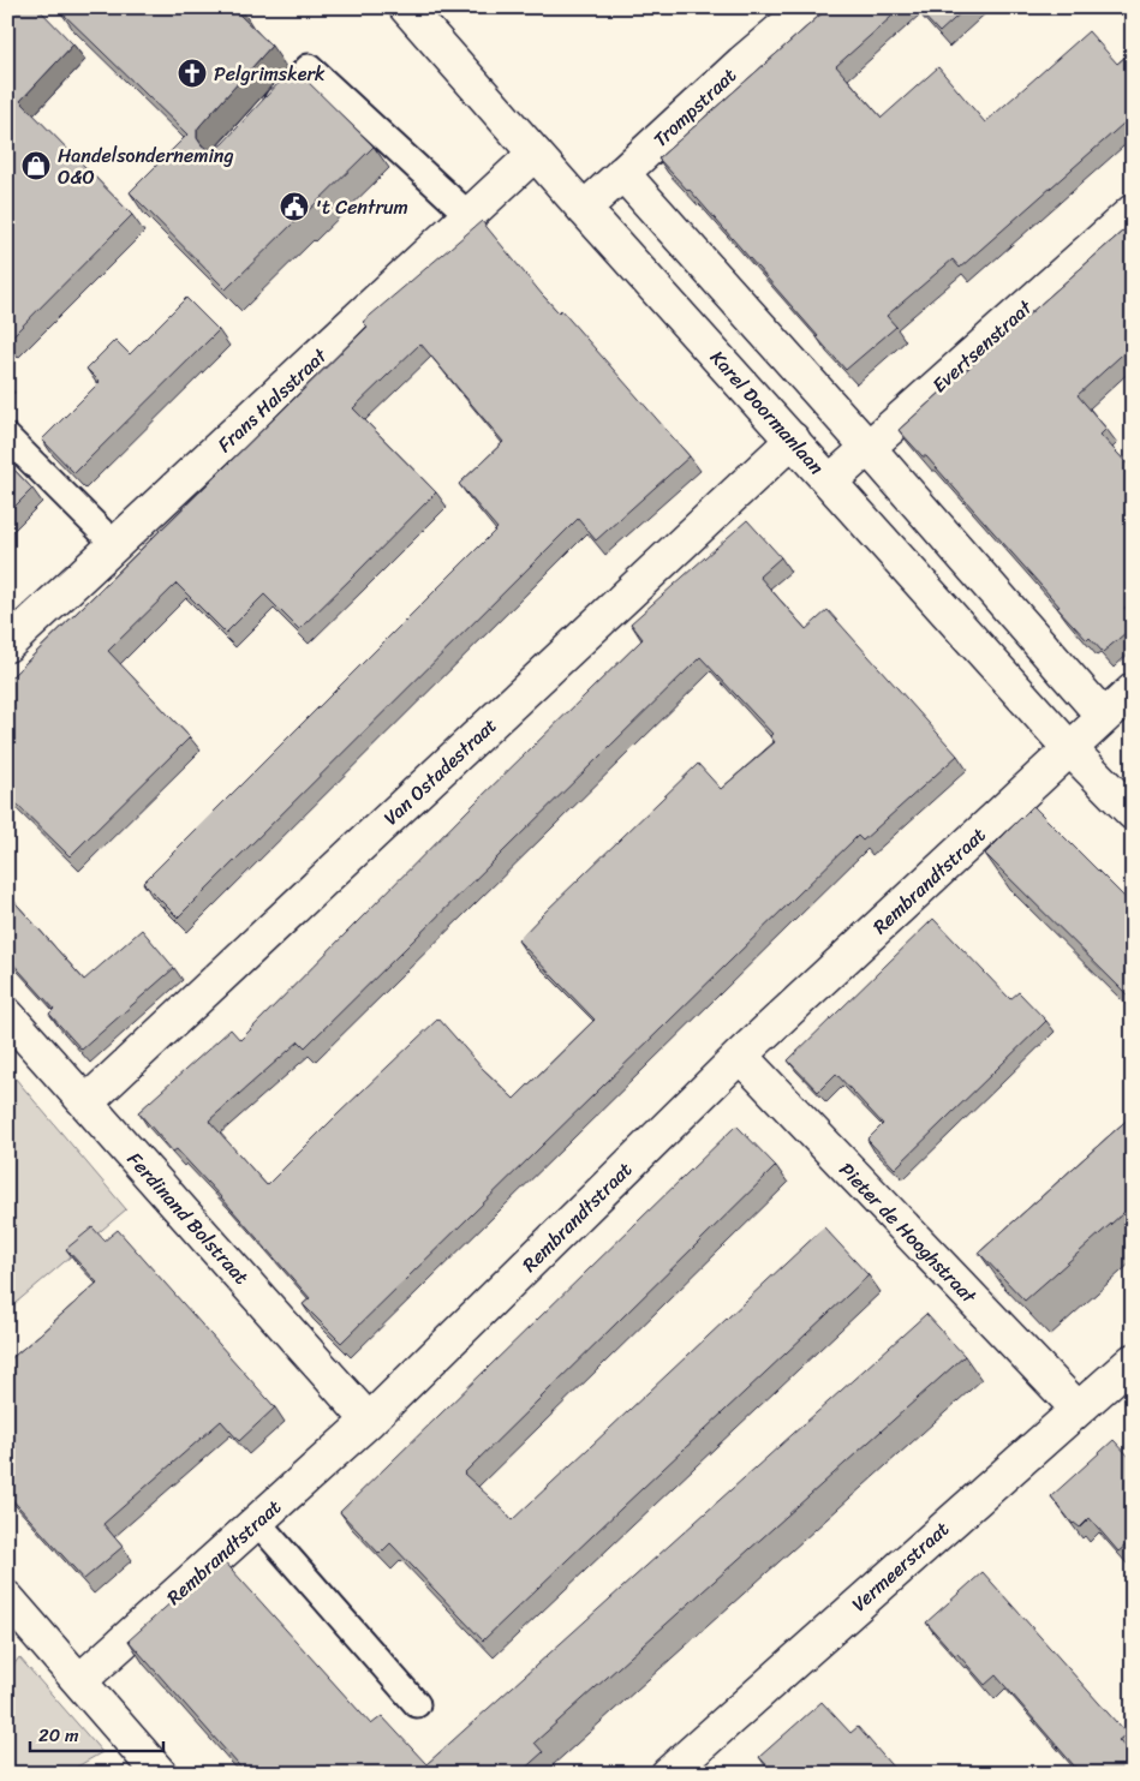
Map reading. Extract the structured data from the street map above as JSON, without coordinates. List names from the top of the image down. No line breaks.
{"streets":{"street":["Trompstraat","Evertsenstraat","Frans Halsstraat","Karel Doormanlaan","Van Ostadestraat","Rembrandtstraat","Ferdinand Bolstraat","Pieter de Hooghstraat","Vermeerstraat"]},"crossings":[["Trompstraat","Karel Doormanlaan"],["Evertsenstraat","Karel Doormanlaan"],["Frans Halsstraat","Karel Doormanlaan"],["Karel Doormanlaan","Van Ostadestraat"],["Karel Doormanlaan","Rembrandtstraat"],["Van Ostadestraat","Ferdinand Bolstraat"],["Rembrandtstraat","Ferdinand Bolstraat"],["Rembrandtstraat","Pieter de Hooghstraat"],["Pieter de Hooghstraat","Vermeerstraat"]],"places":{"church":["Pelgrimskerk"],"shop":["Handelsonderneming O&O"],"public building":["'t Centrum"]},"scale_bar":"20 m"}
